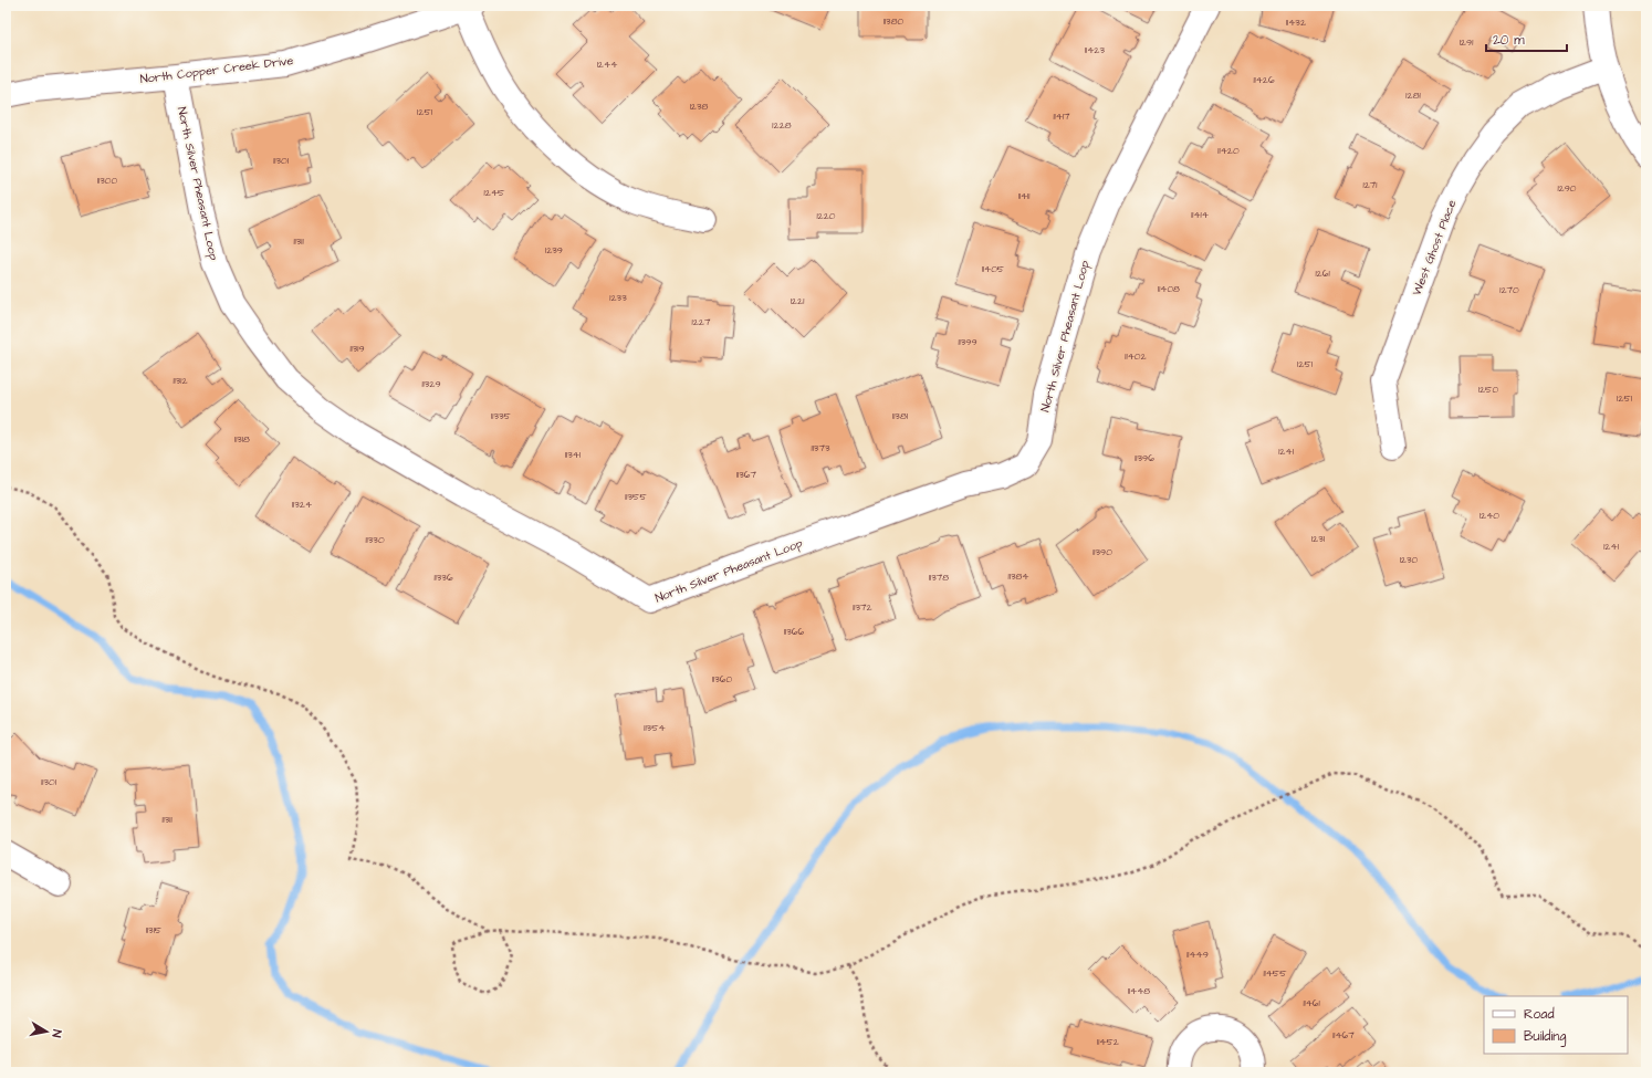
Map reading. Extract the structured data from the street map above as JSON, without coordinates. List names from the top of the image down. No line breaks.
{"streets":{"street":["North Copper Creek Drive","North Silver Pheasant Loop","West Ghost Place"]},"crossings":[["North Copper Creek Drive","North Silver Pheasant Loop"]],"house_numbers":["11380","11432","1291","11423","1244","11426","1281","1238","1251","11417","1228","11420","11301","11300","1271","1290","1245","11411","11414","1220","11311","1239","11405","1261","11408","1270","1233","1221","1227","11399","11319","11402","1251","11312","11329","1250","1251","11335","11381","11318","11373","1241","11341","11396","11367","11355","11324","1240","1231","11330","1241","11390","1230","11384","11336","11378","11372","11366","11360","11354","11301","11311","11315","11449","11455","11448","11461","11467","11452"],"legend":["Road","Building"],"scale_bar":"20 m","north":"right"}
